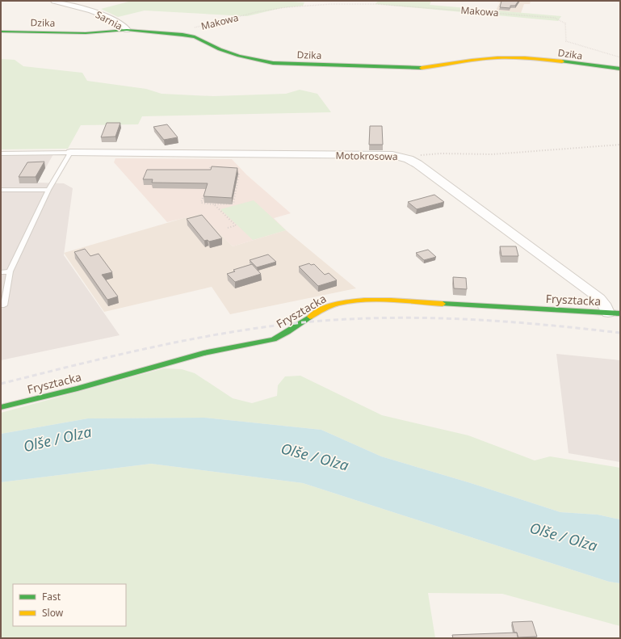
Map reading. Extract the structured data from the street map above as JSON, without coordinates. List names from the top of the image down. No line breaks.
{"streets":{"street":["Sarnia","Dzika","Motokrosowa","Frysztacka"],"path":["Makowa"]},"crossings":[["Sarnia","Dzika"],["Motokrosowa","Frysztacka"]],"water":["Olše / Olza"],"legend":["Fast","Slow"]}
